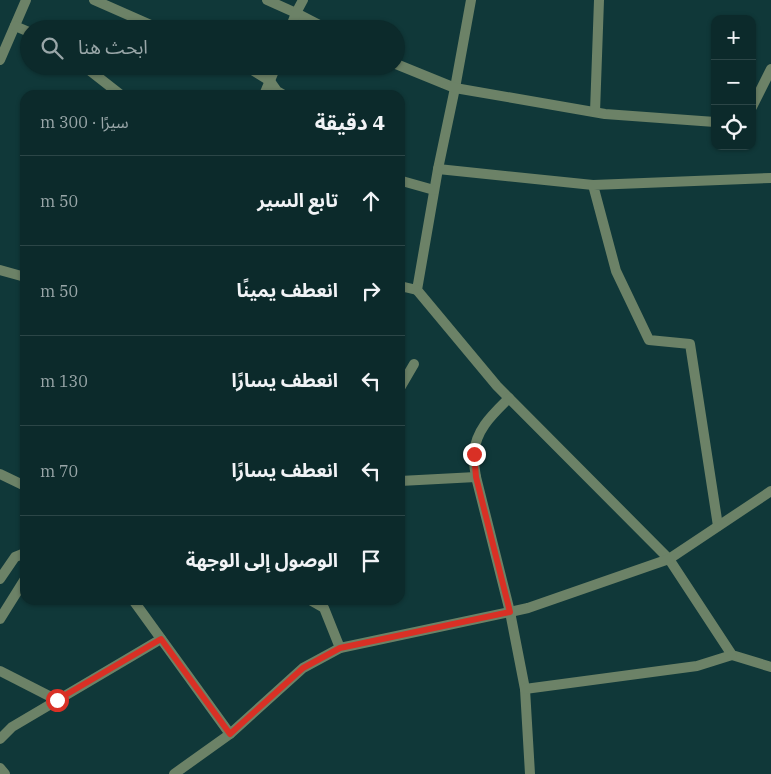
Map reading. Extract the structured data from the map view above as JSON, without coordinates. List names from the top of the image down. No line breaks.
{"page":{"map_buttons":["+","−"],"search":"ابحث هنا","heading":["4 دقيقة","سيرًا · 300 m"],"list":[["تابع السير","50 m"],["انعطف يمينًا","50 m"],["انعطف يسارًا","130 m"],["انعطف يسارًا","70 m"],"الوصول إلى الوجهة"]}}
